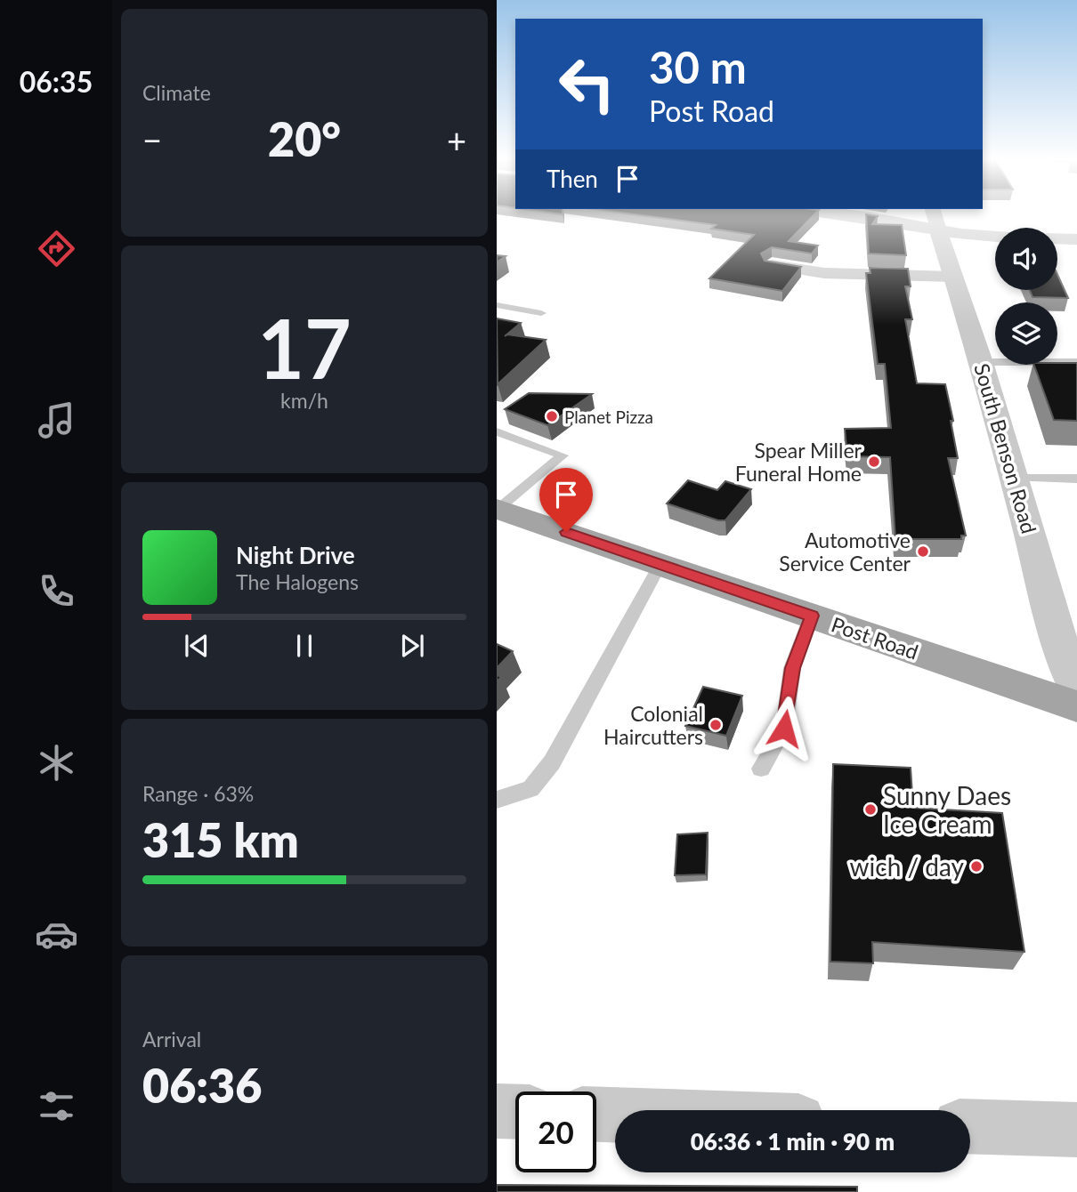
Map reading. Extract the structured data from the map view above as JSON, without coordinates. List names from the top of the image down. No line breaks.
{"streets":{"main road":["Post Road"],"street":["South Benson Road"]},"places":["Planet Pizza","Spear Miller Funeral Home","Automotive Service Center","Colonial Haircutters","Sunny Daes Ice Cream","wich / day"],"page":{"tabs":"06:35","tile":["Climate",["17","km/h"],["Range · 63%","315 km"],["Arrival","06:36"]],"turn":["30 m","Post Road"],"heat":["−","20°","+"],"then":"Then","song":["Night Drive","The Halogens"],"limit":"20","trip":"06:36 · 1 min · 90 m"}}
